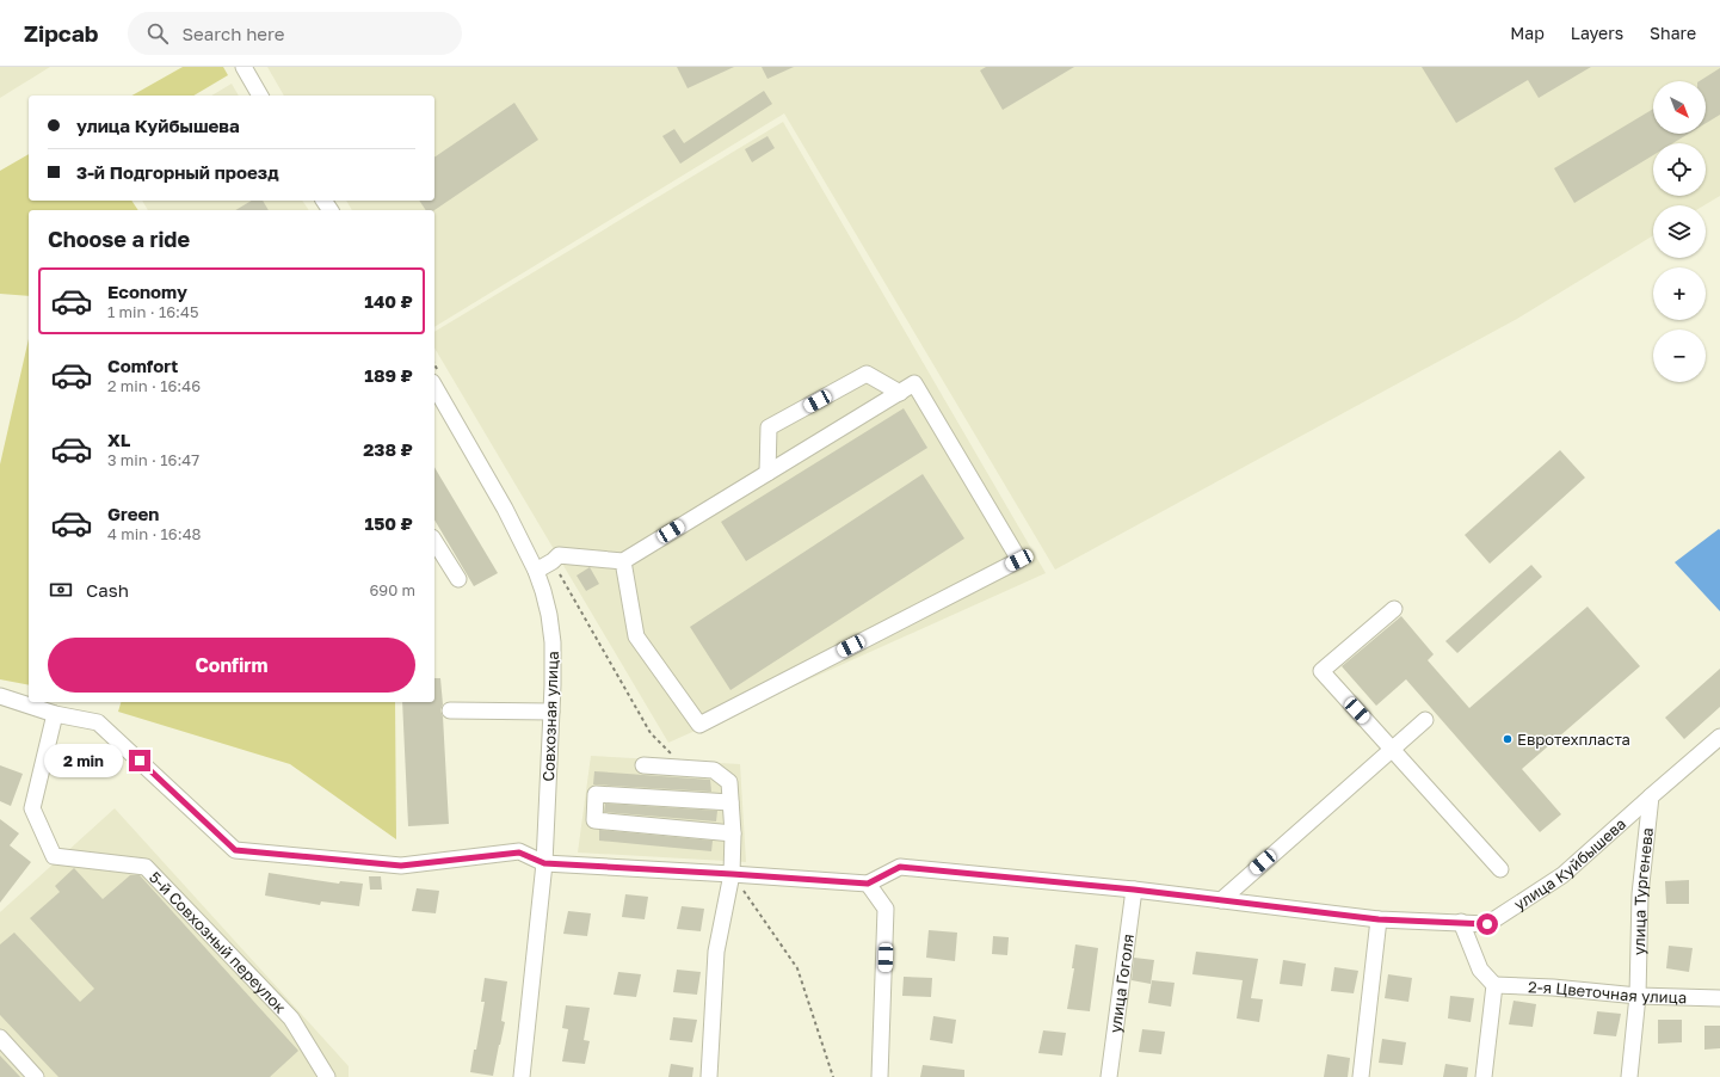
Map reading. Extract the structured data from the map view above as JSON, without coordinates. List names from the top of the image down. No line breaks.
{"streets":{"street":["Совхозная улица","улица Куйбышева","улица Тургенева","5-й Совхозный переулок","улица Гоголя","2-я Цветочная улица"]},"crossings":[["улица Куйбышева","улица Тургенева"],["улица Куйбышева","улица Гоголя"],["улица Тургенева","2-я Цветочная улица"]],"places":["Евротехпласта"],"north":"bottom right","page":{"header":"Zipcab","search":"Search here","nav":["Map","Layers","Share"],"map_buttons":["+","−"],"banner":["улица Куйбышева","3-й Подгорный проезд"],"heading":"Choose a ride","list":[{"name":"Economy","note":"1 min · 16:45","value":"140 ₽"},{"name":"Comfort","note":"2 min · 16:46","value":"189 ₽"},{"name":"XL","note":"3 min · 16:47","value":"238 ₽"},{"name":"Green","note":"4 min · 16:48","value":"150 ₽"}],"pay":["Cash","690 m"],"buttons":"Confirm","bubble":"2 min"}}
